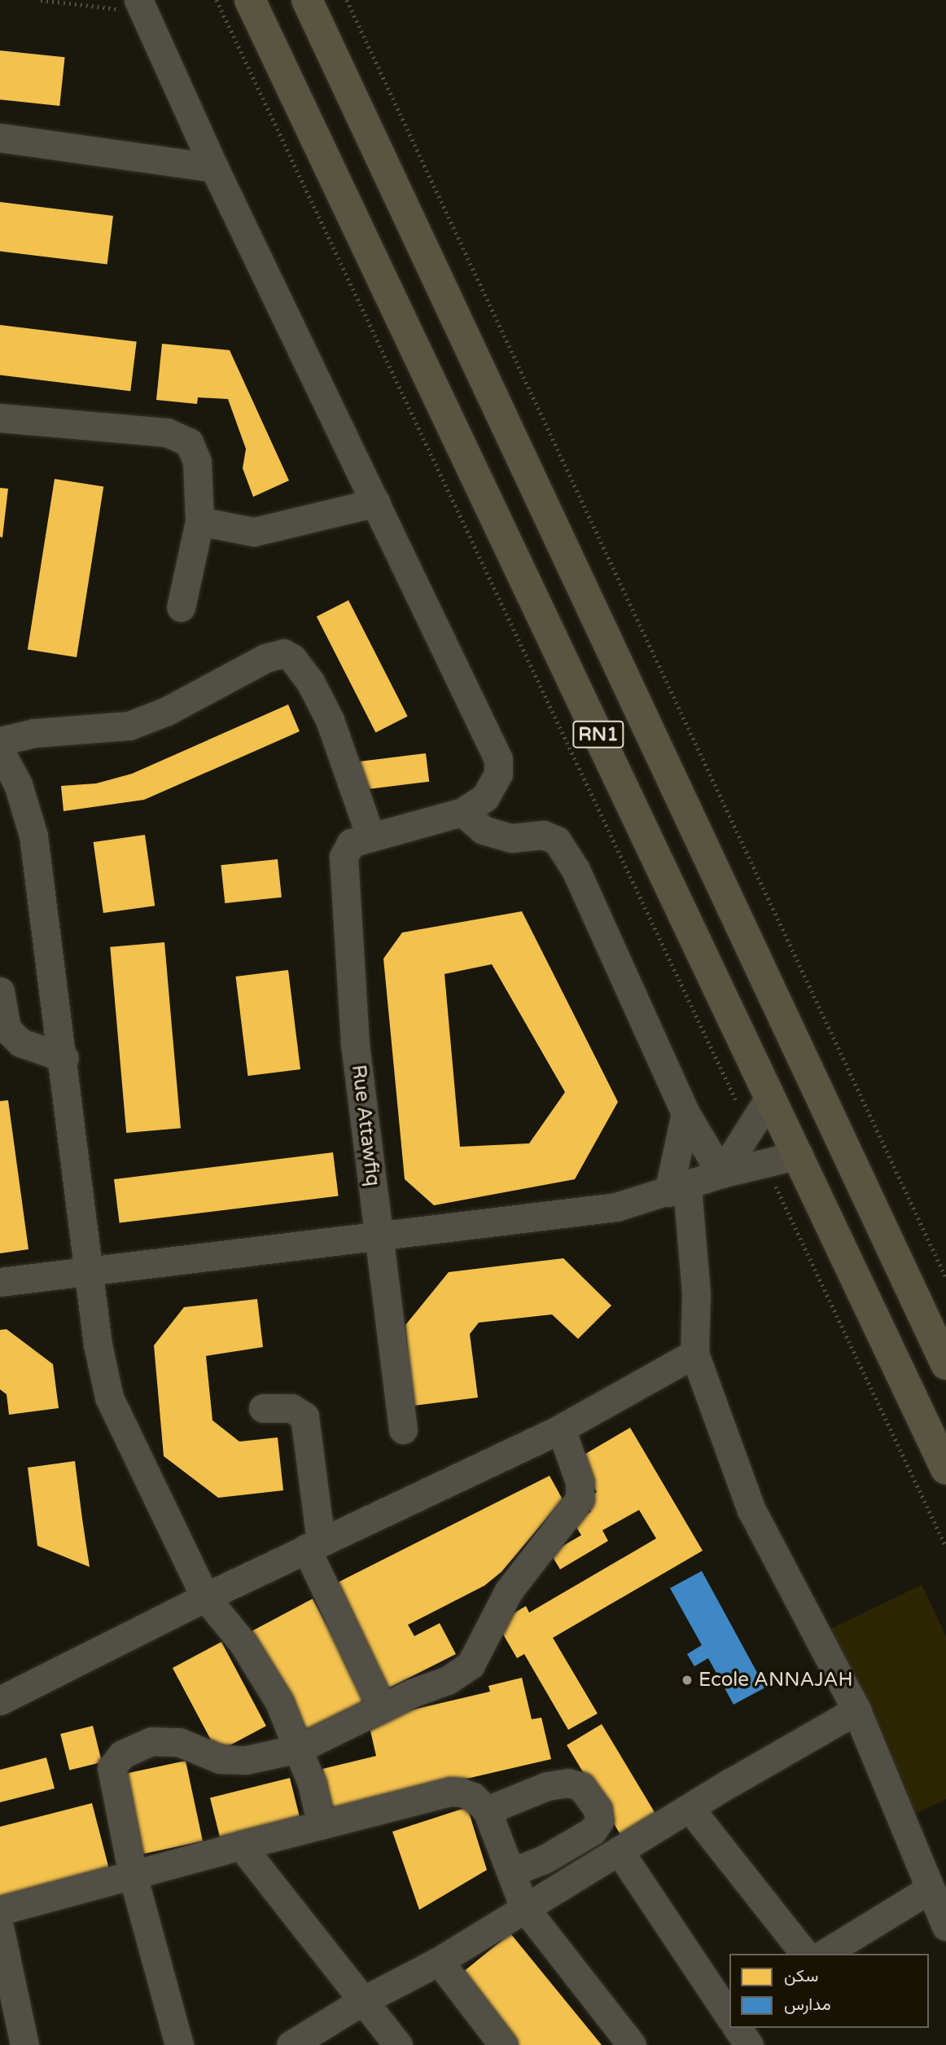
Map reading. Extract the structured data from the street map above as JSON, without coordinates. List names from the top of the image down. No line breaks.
{"streets":{"highway":["RN1"],"street":["Rue Attawfiq"]},"places":["Ecole ANNAJAH"],"legend":["سكن","مدارس"]}
